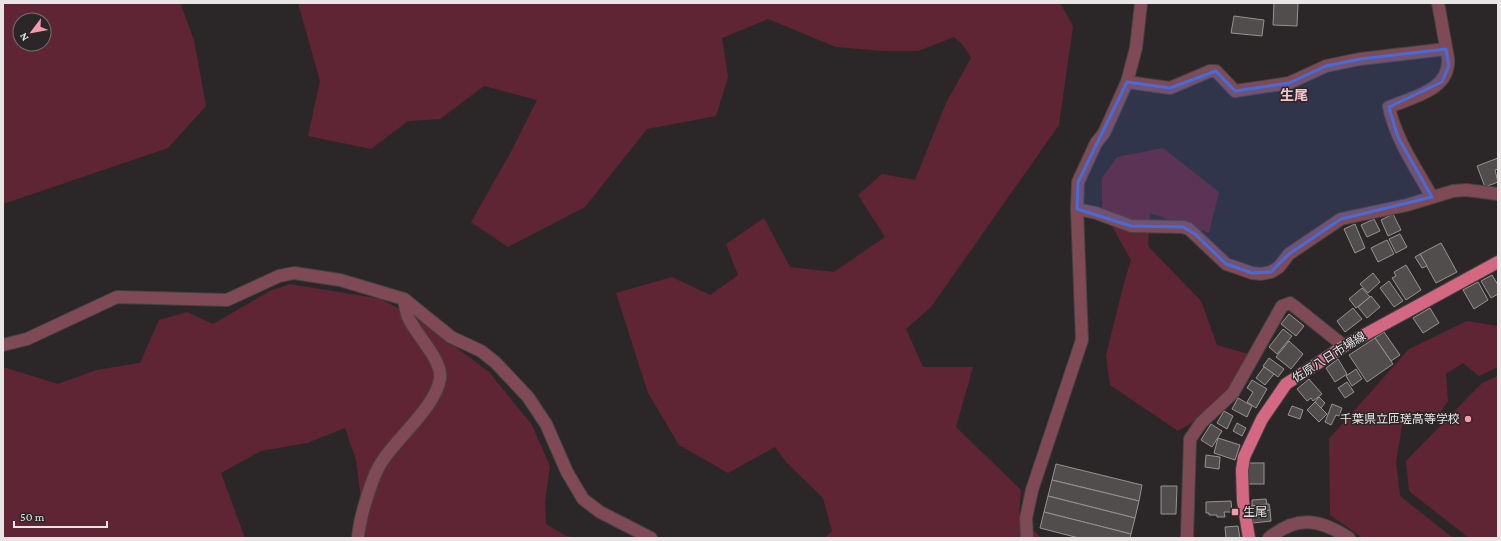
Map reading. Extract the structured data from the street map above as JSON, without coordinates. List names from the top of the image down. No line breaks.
{"streets":{"main road":["佐原八日市場線"]},"districts":["生尾"],"places":{"other":["千葉県立匝瑳高等学校"],"transit":["生尾"]},"scale_bar":"50 m","north":"bottom left"}
